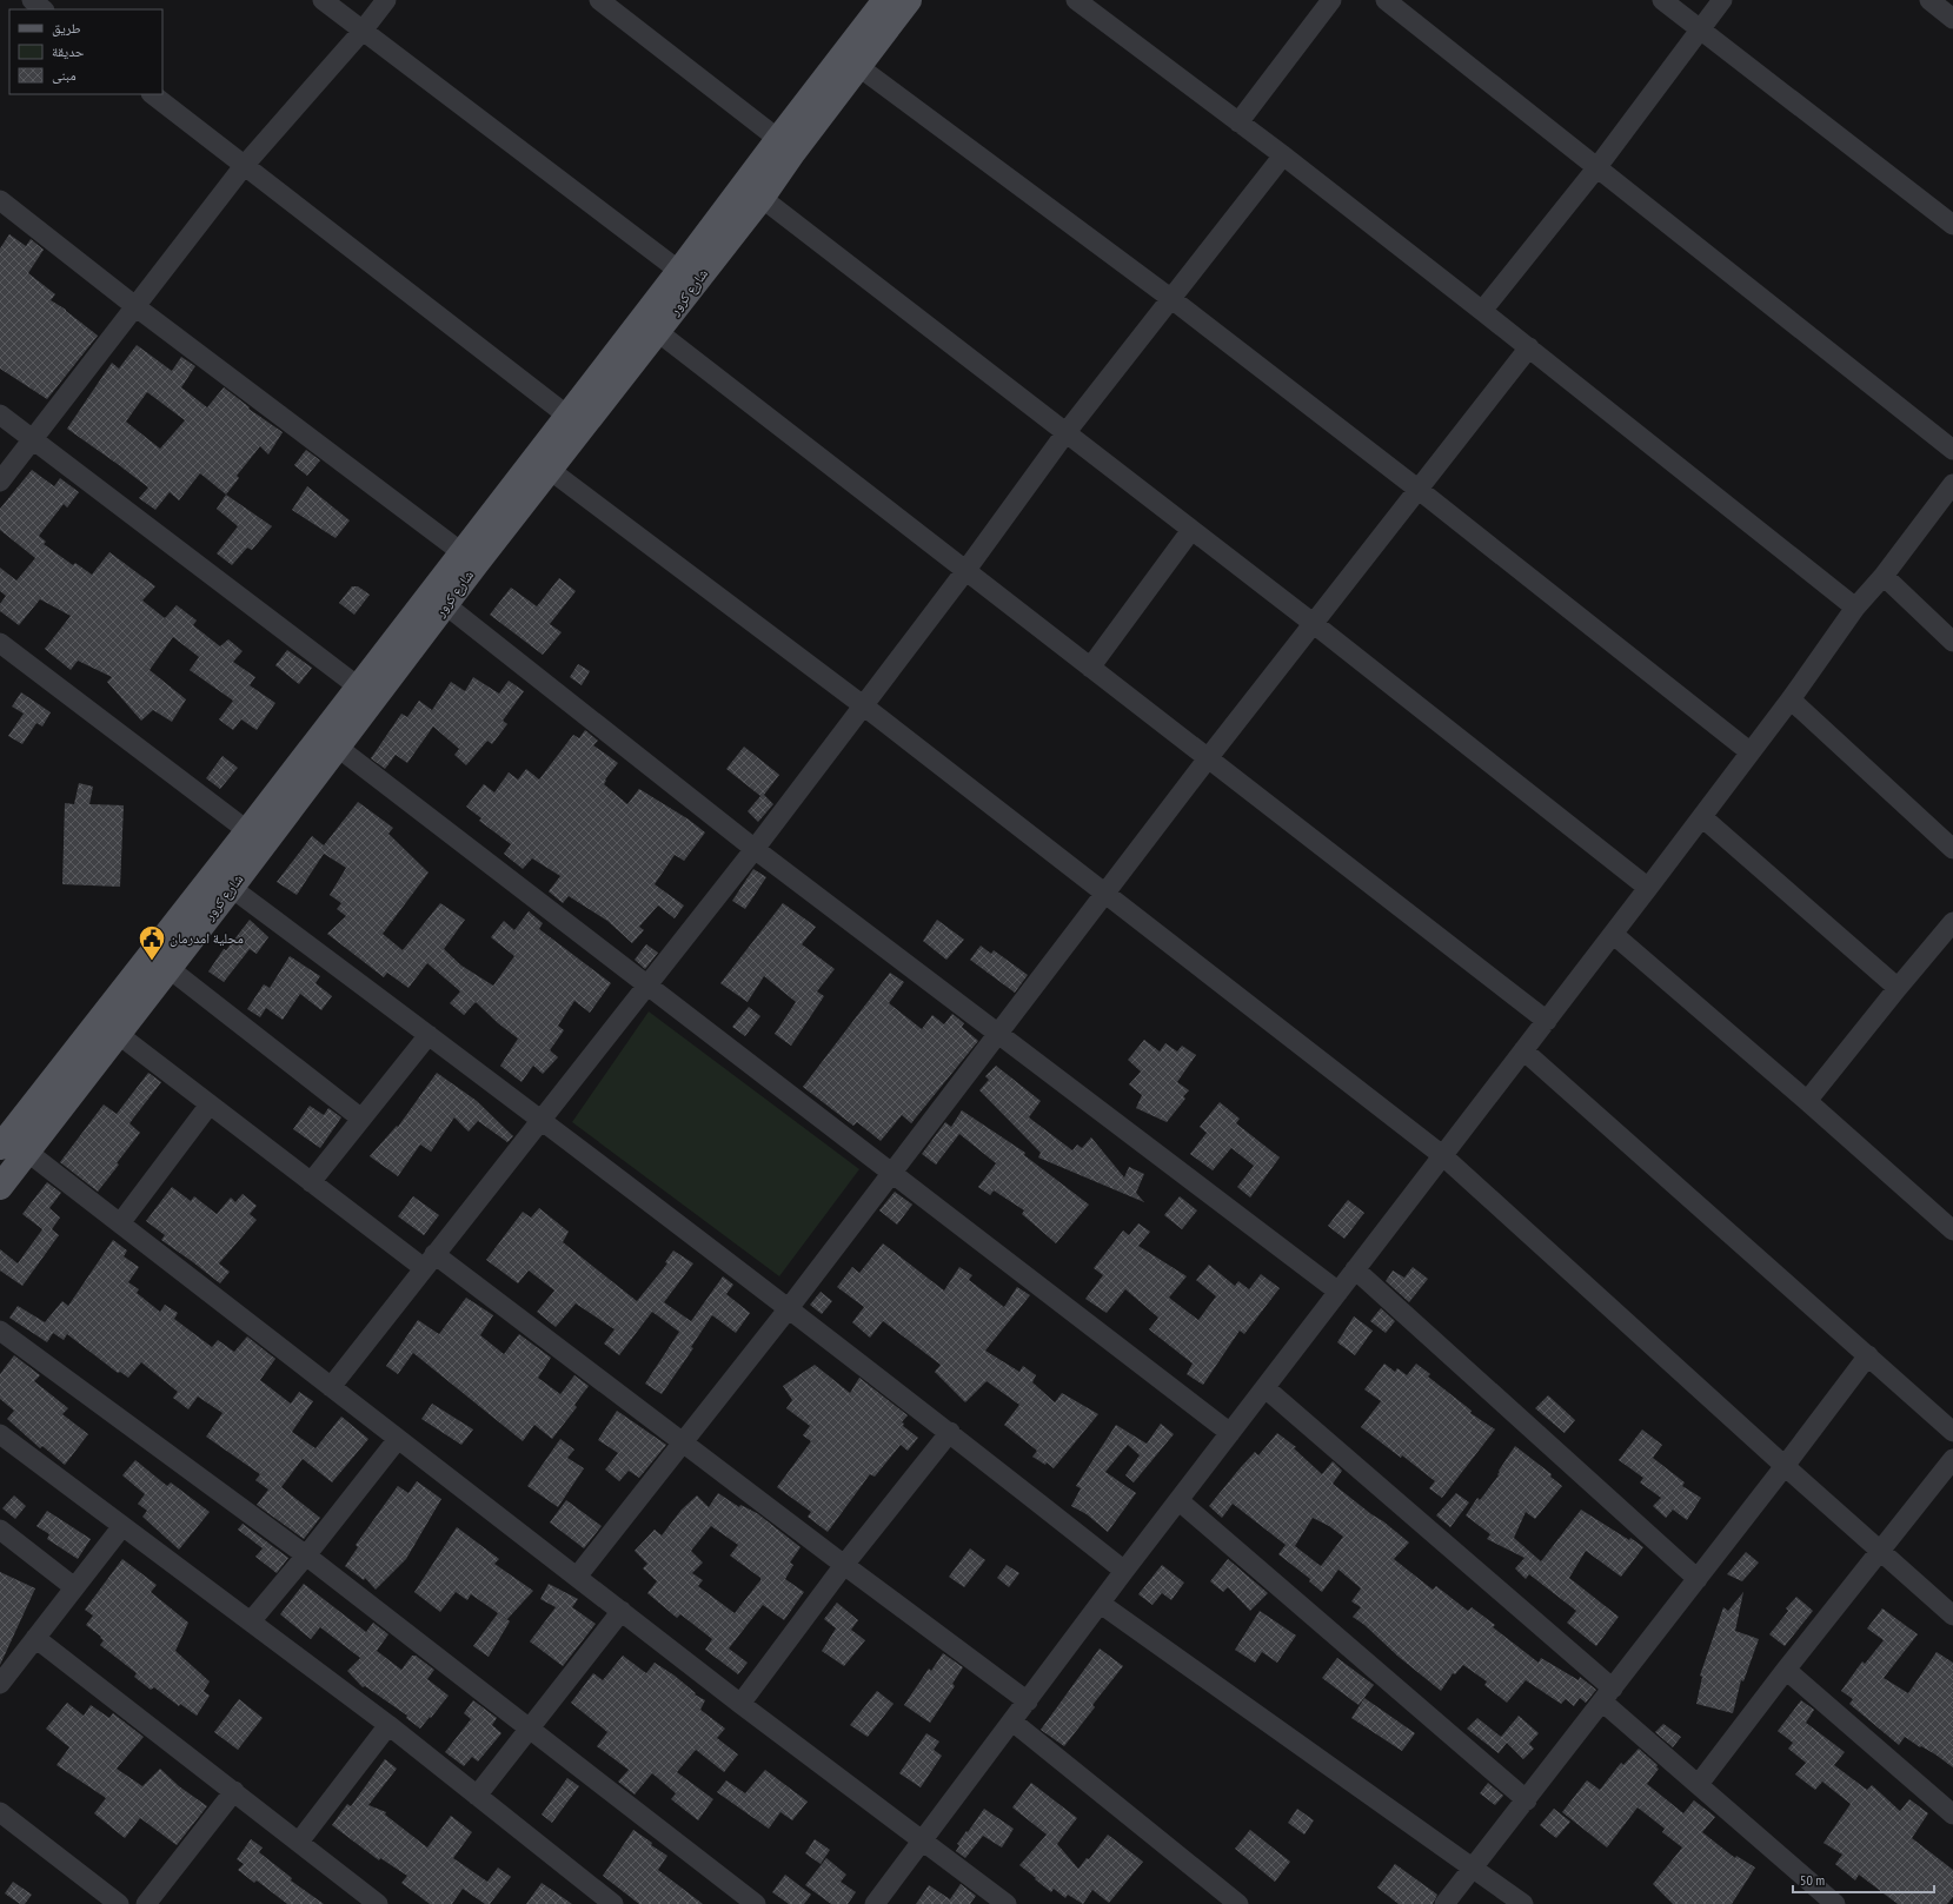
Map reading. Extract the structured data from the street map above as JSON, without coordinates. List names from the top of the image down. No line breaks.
{"streets":{"main road":["شارع كرور"]},"places":{"public building":["محلية امدرمان"]},"legend":["طريق","حديقة","مبنى"],"scale_bar":"50 m"}
